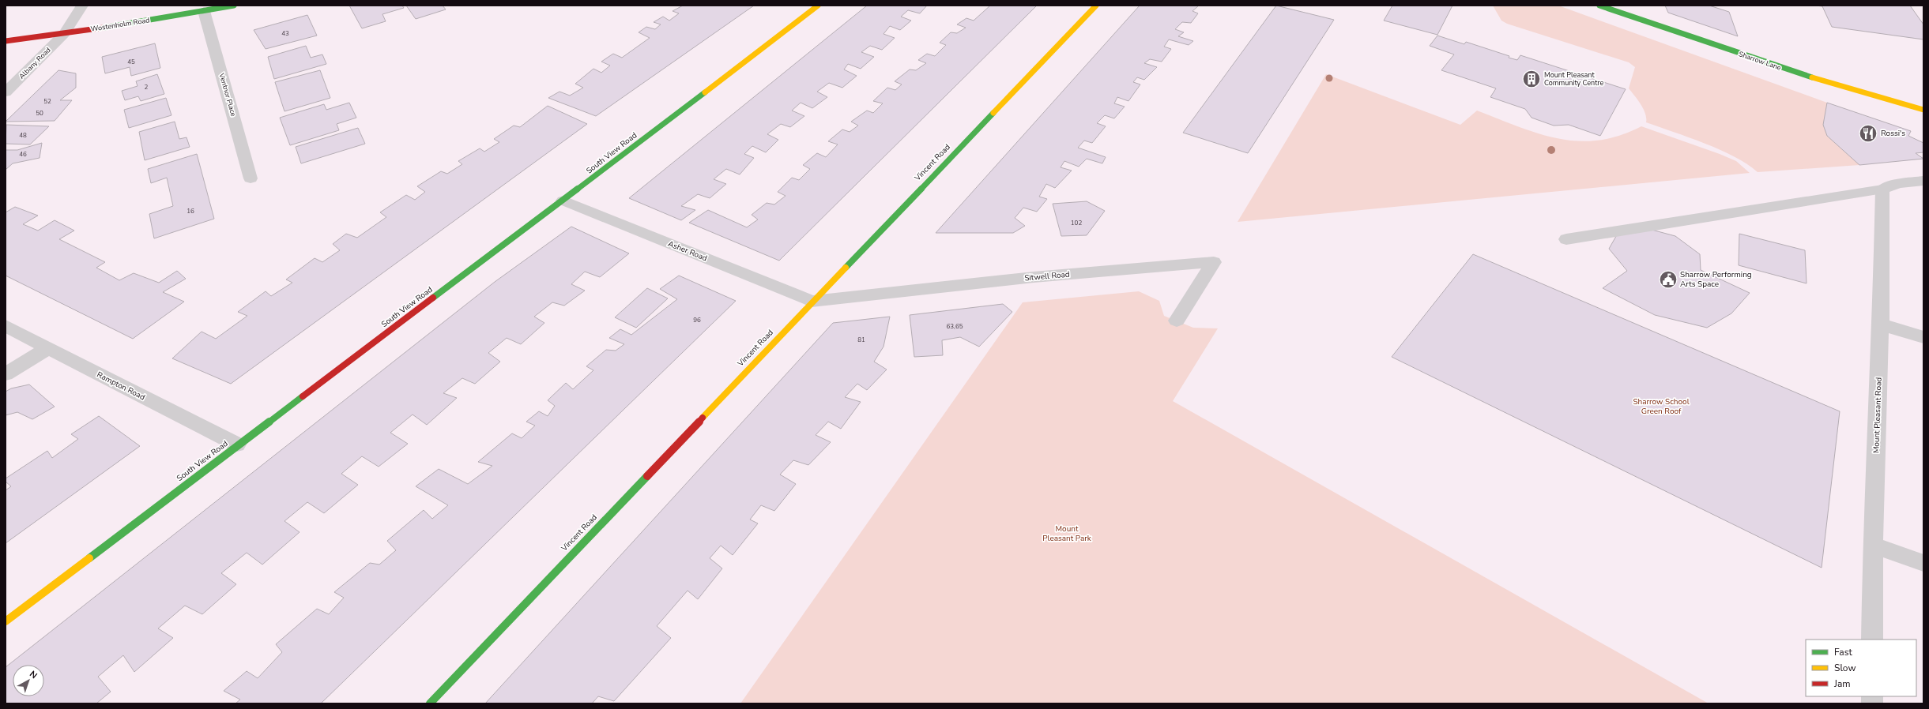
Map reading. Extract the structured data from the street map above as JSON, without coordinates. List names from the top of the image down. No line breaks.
{"streets":{"street":["Wostenholm Road","Sharrow Lane","Albany Road","Ventnor Place","South View Road","Vincent Road","Asher Road","Sitwell Road","Rampton Road","Mount Pleasant Road"]},"crossings":[["Wostenholm Road","Albany Road"],["Wostenholm Road","Ventnor Place"],["South View Road","Asher Road"],["South View Road","Rampton Road"],["Vincent Road","Asher Road"],["Vincent Road","Sitwell Road"],["Asher Road","Sitwell Road"]],"parks":["Sharrow School Green Roof","Mount Pleasant Park"],"places":{"building":["Mount Pleasant Community Centre"],"restaurant":["Rossi's"],"public building":["Sharrow Performing Arts Space"]},"house_numbers":["43","45","2","52","50","48","46","16","102","96","63,65","81"],"legend":["Fast","Slow","Jam"],"north":"top right"}
